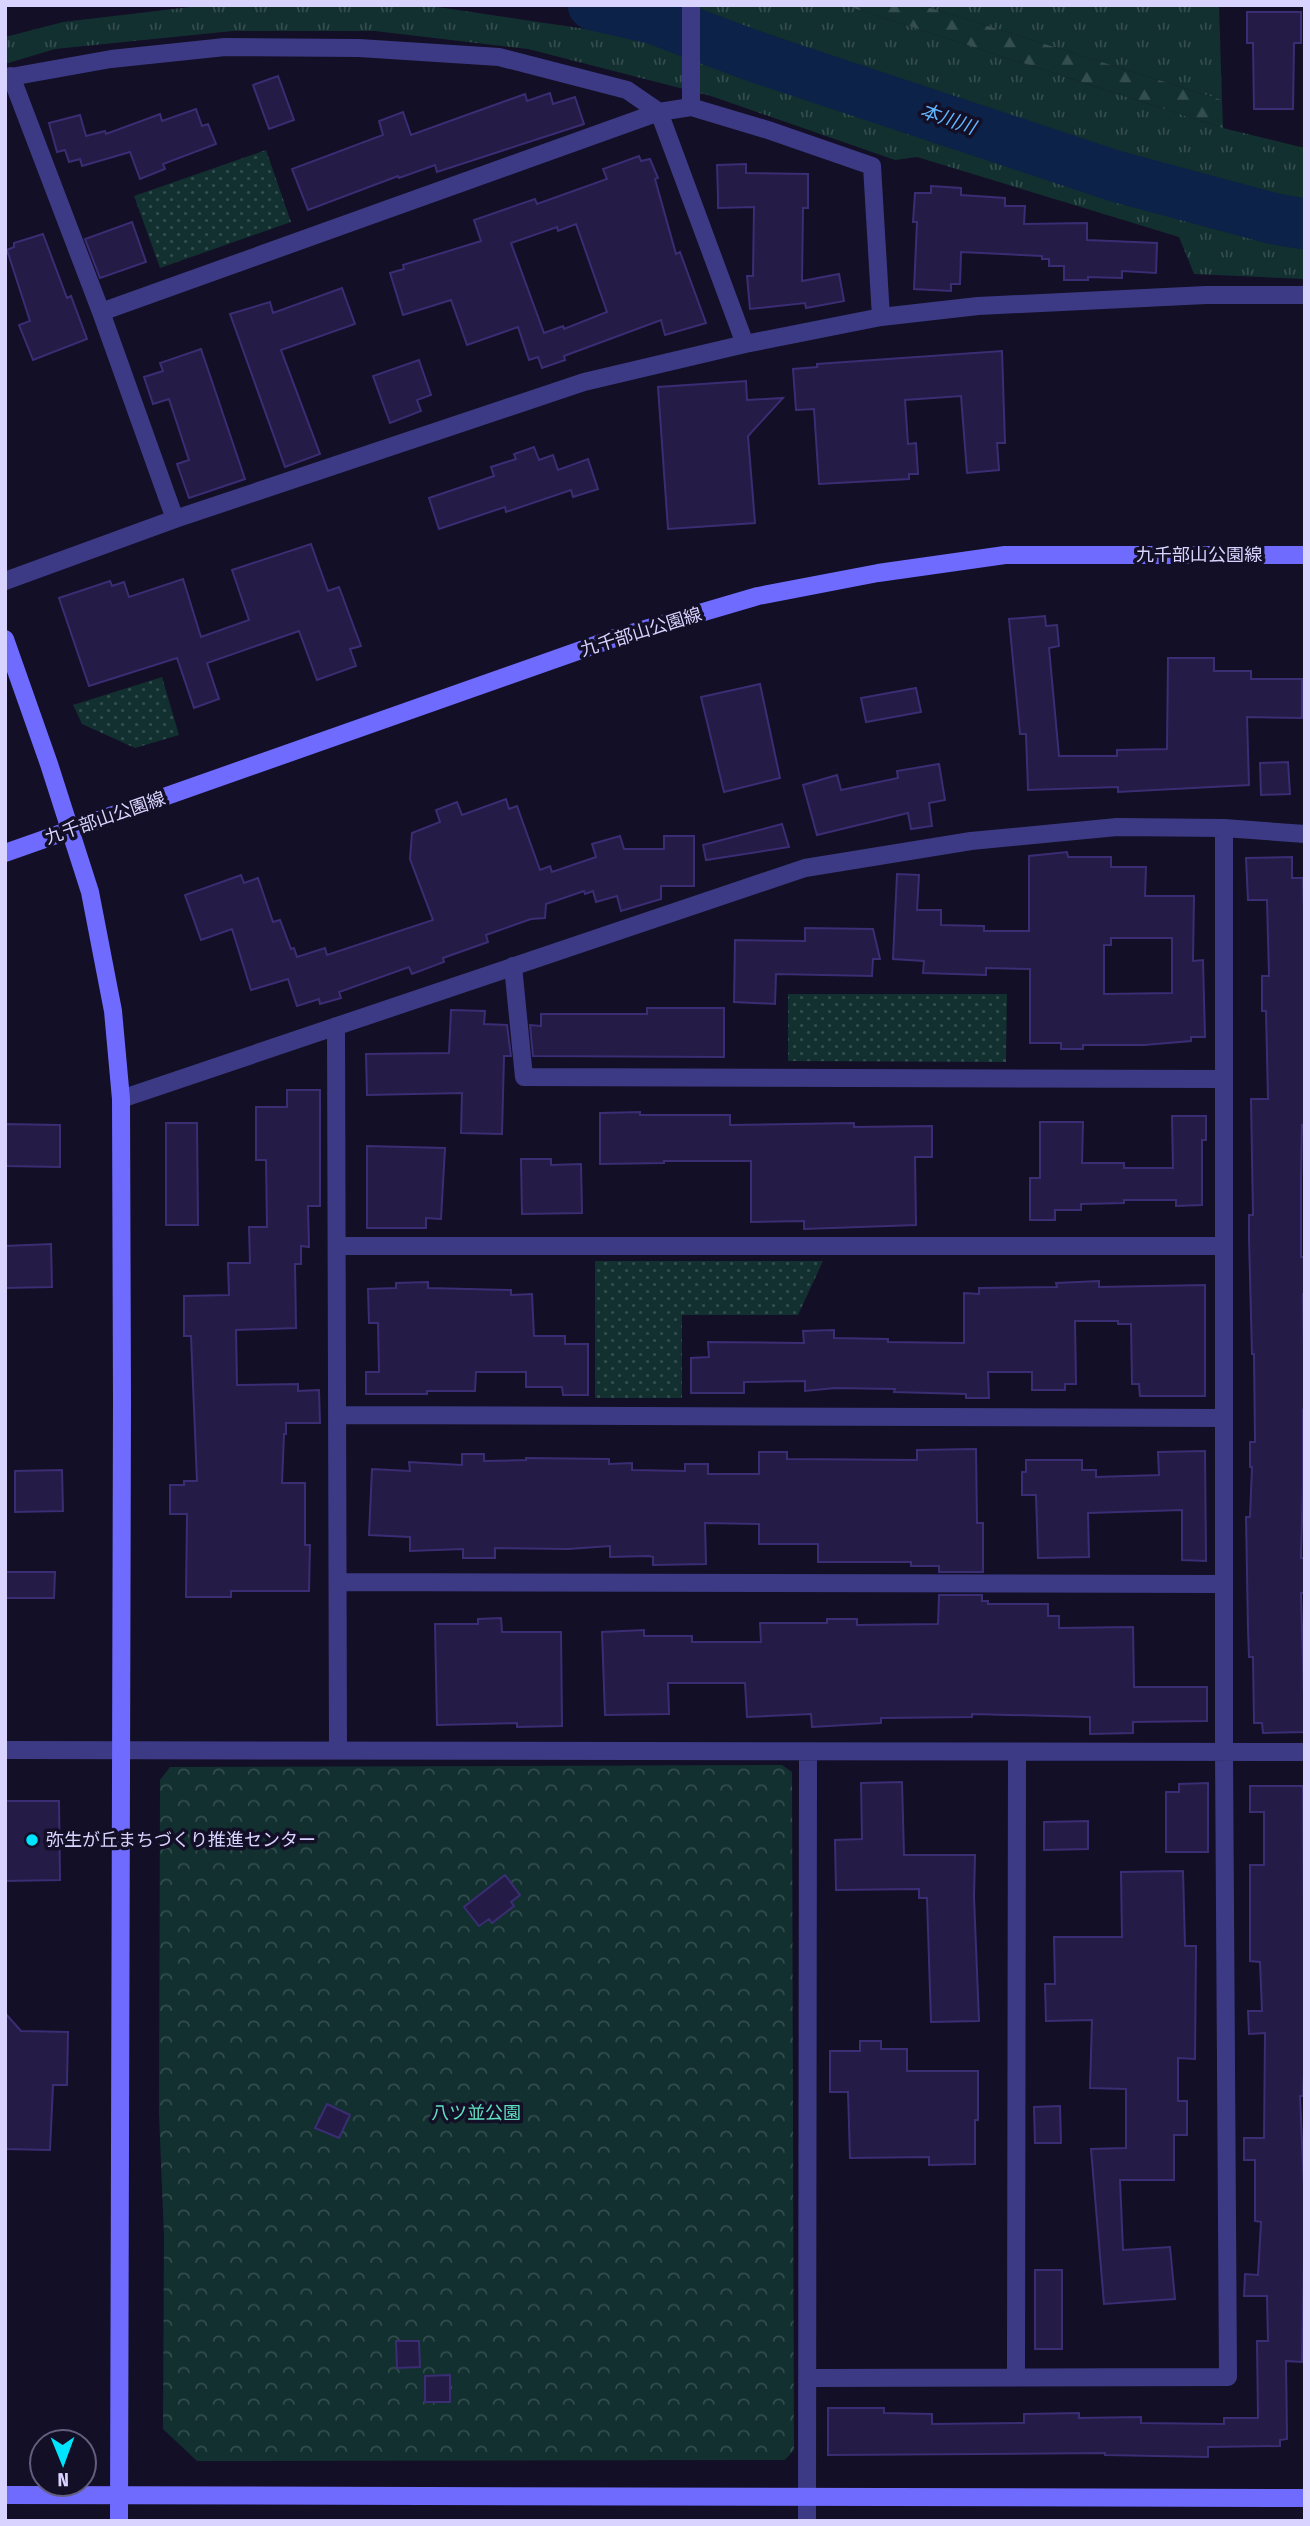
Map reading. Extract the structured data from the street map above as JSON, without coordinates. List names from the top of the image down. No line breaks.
{"streets":{"street":["九千部山公園線"]},"water":["本川川"],"parks":["八ツ並公園"],"places":["弥生が丘まちづくり推進センター"],"north":"bottom"}
